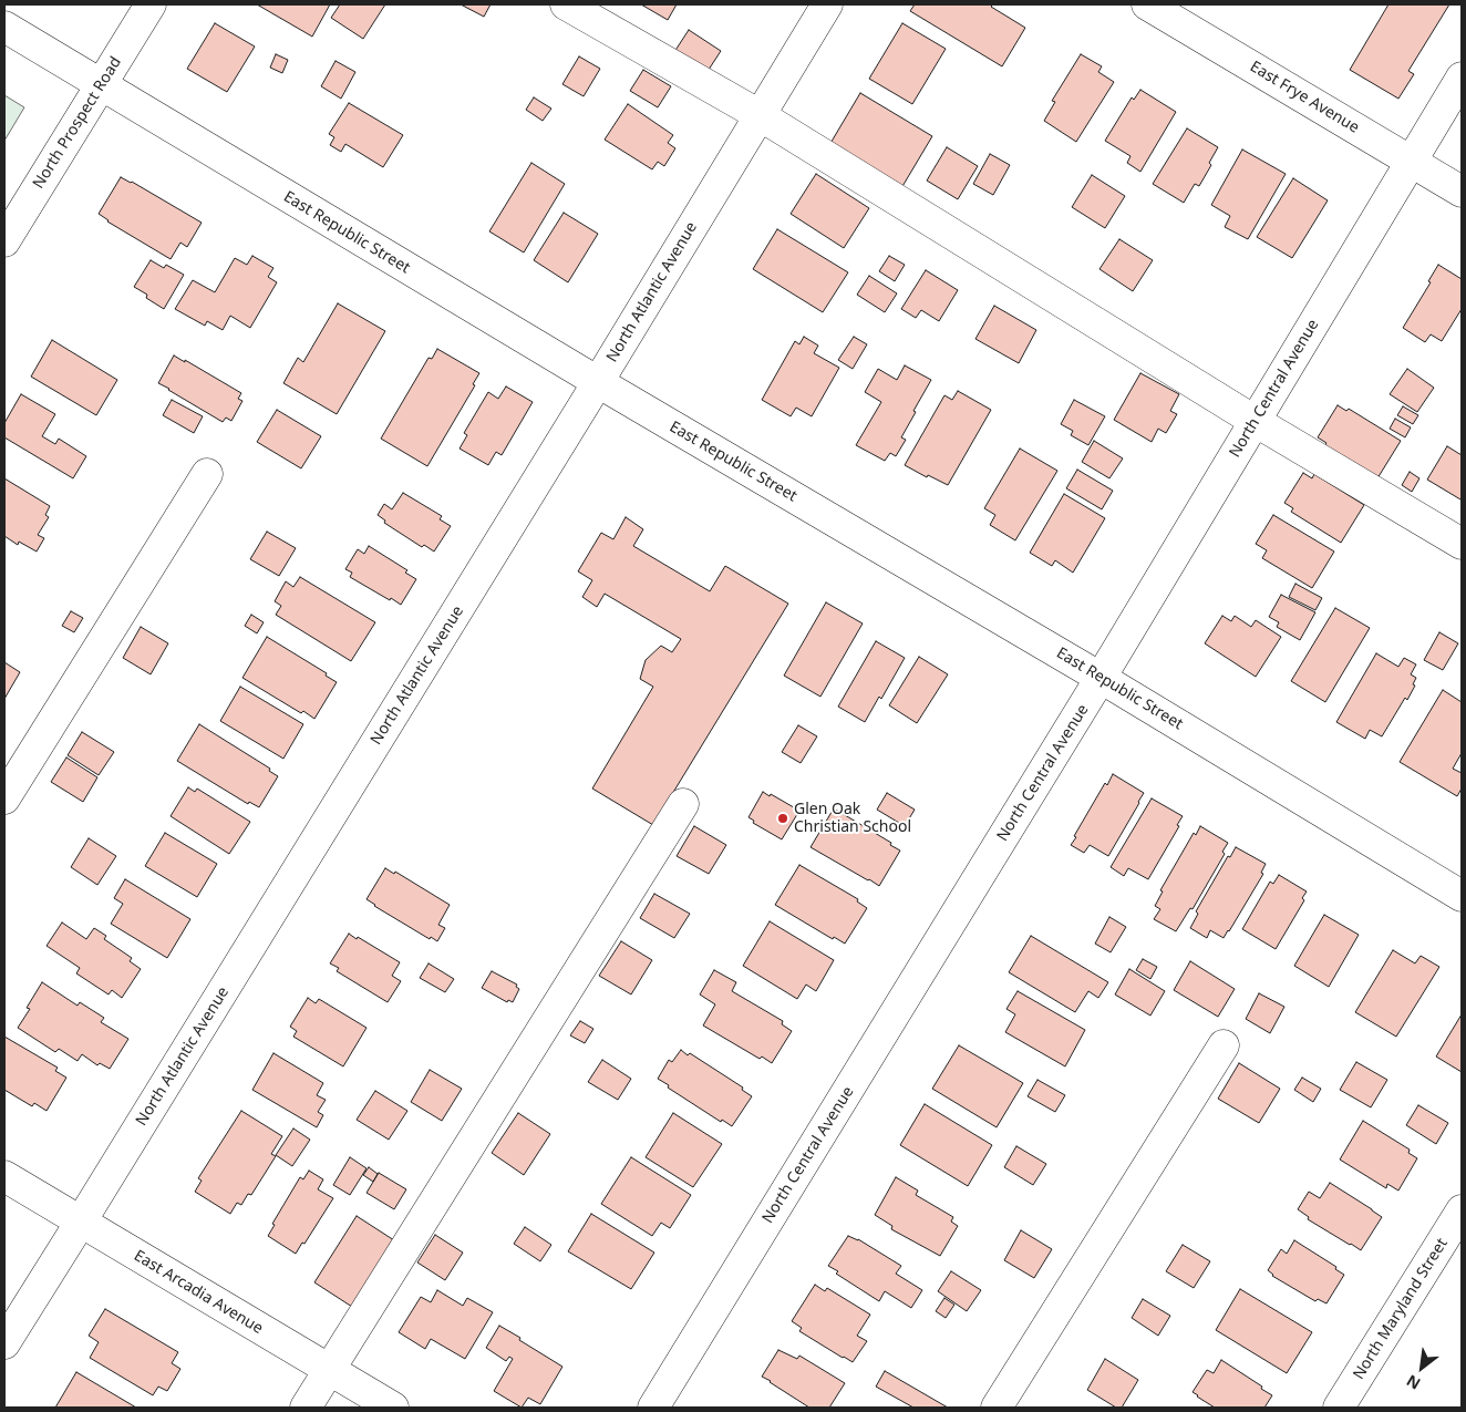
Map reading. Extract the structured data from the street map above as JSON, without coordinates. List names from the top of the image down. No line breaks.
{"streets":{"street":["East Frye Avenue","North Prospect Road","East Republic Street","North Atlantic Avenue","North Central Avenue","East Arcadia Avenue","North Maryland Street"]},"crossings":[["East Frye Avenue","North Central Avenue"],["North Prospect Road","East Republic Street"],["East Republic Street","North Atlantic Avenue"],["East Republic Street","North Central Avenue"],["North Atlantic Avenue","East Arcadia Avenue"]],"places":["Glen Oak Christian School"],"north":"bottom left"}
